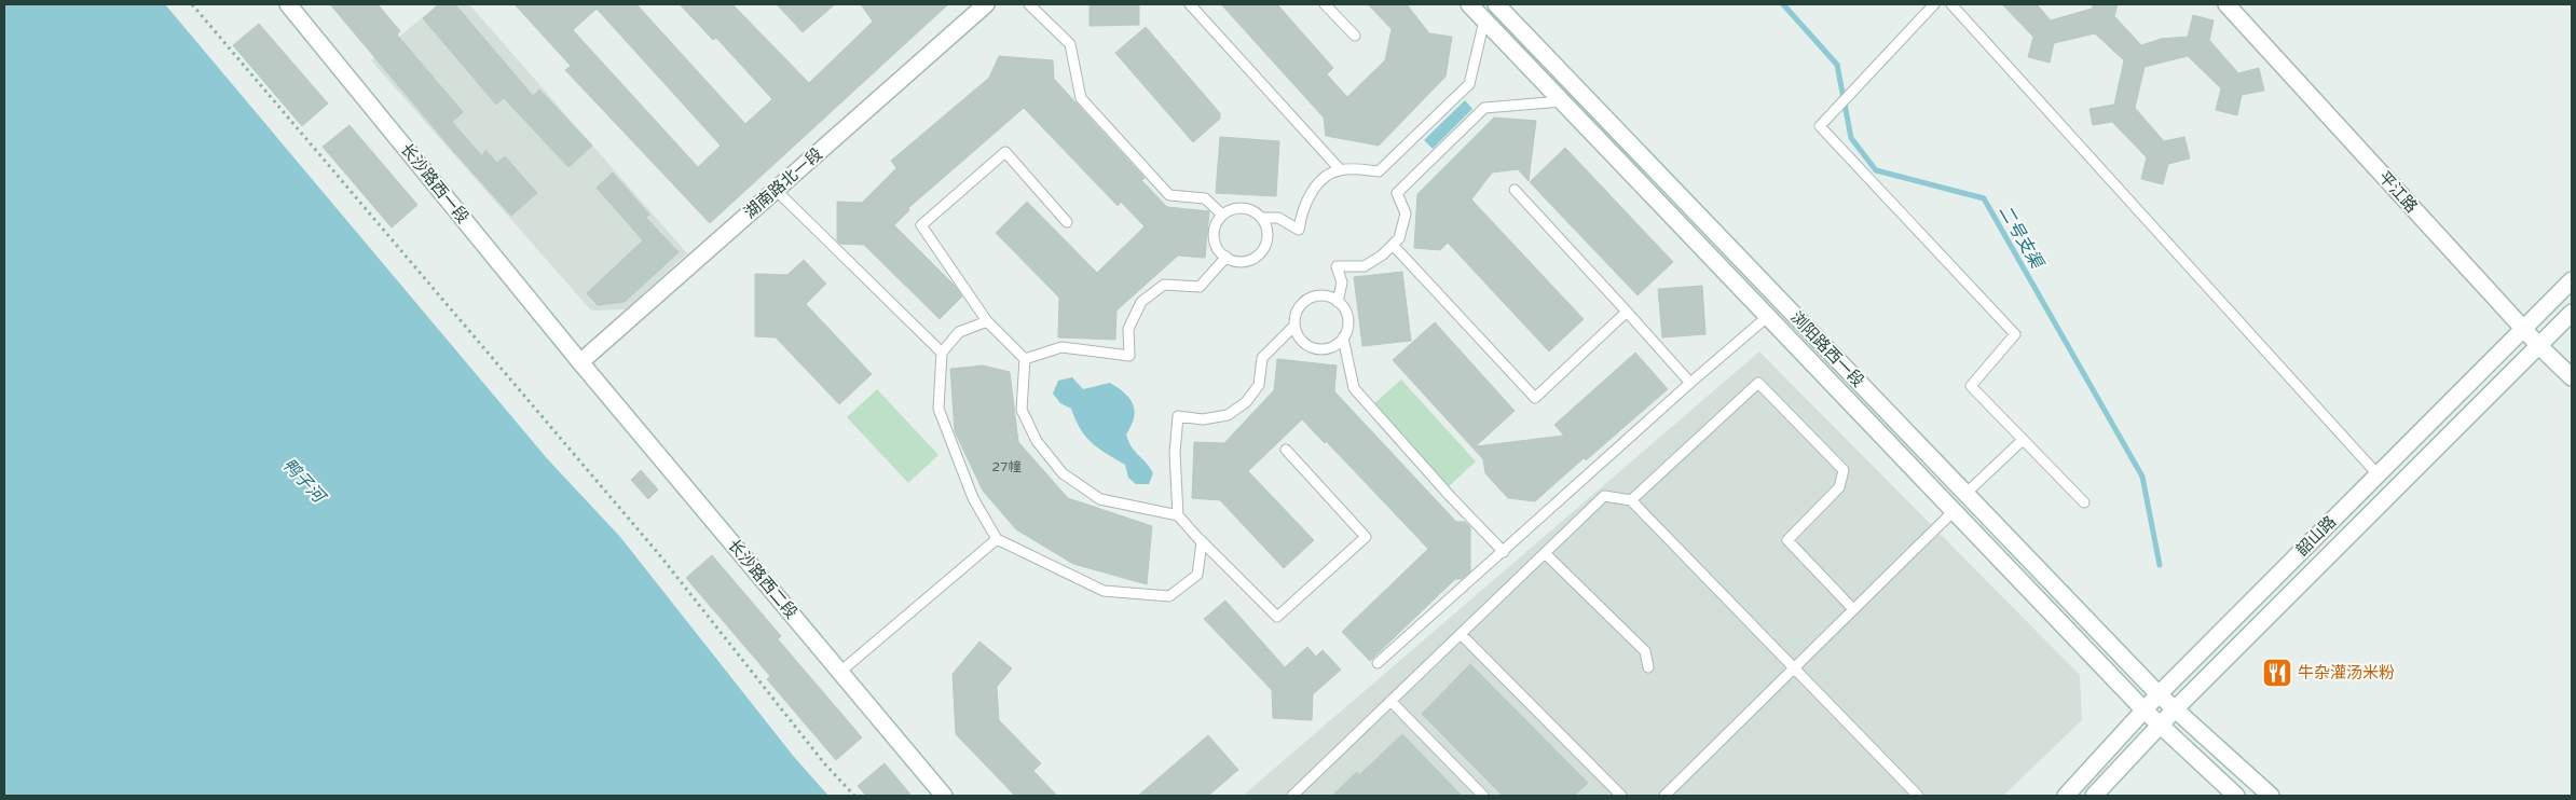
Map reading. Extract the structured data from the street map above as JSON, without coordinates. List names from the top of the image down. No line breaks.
{"streets":{"street":["长沙路西一段","湖南路北一段","平江路","浏阳路西一段","韶山路","长沙路西二段"]},"crossings":[["长沙路西一段","湖南路北一段"],["长沙路西一段","长沙路西二段"],["湖南路北一段","长沙路西二段"],["平江路","韶山路"],["浏阳路西一段","韶山路"]],"water":["二号支渠","鸭子河"],"places":{"restaurant":["牛杂灌汤米粉"]},"house_numbers":["27幢"]}
